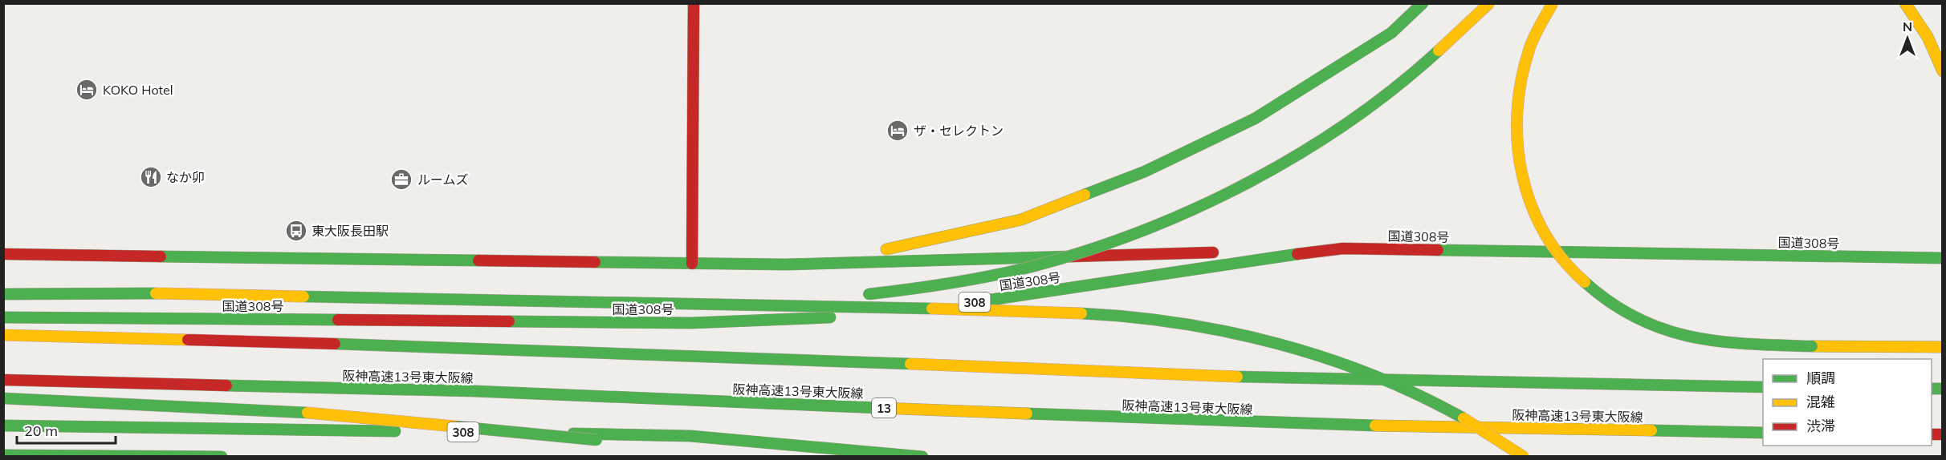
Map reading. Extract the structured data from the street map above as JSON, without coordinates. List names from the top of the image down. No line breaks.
{"streets":{"main road":["国道308号","308","阪神高速13号東大阪線","13"]},"crossings":[["国道308号","308"]],"places":{"hotel":["KOKO Hotel","ザ・セレクトン"],"restaurant":["なか卯"],"office":["ルームズ"],"bus stop":["東大阪長田駅"]},"legend":["順調","混雑","渋滞"],"scale_bar":"20 m","north":"top"}
